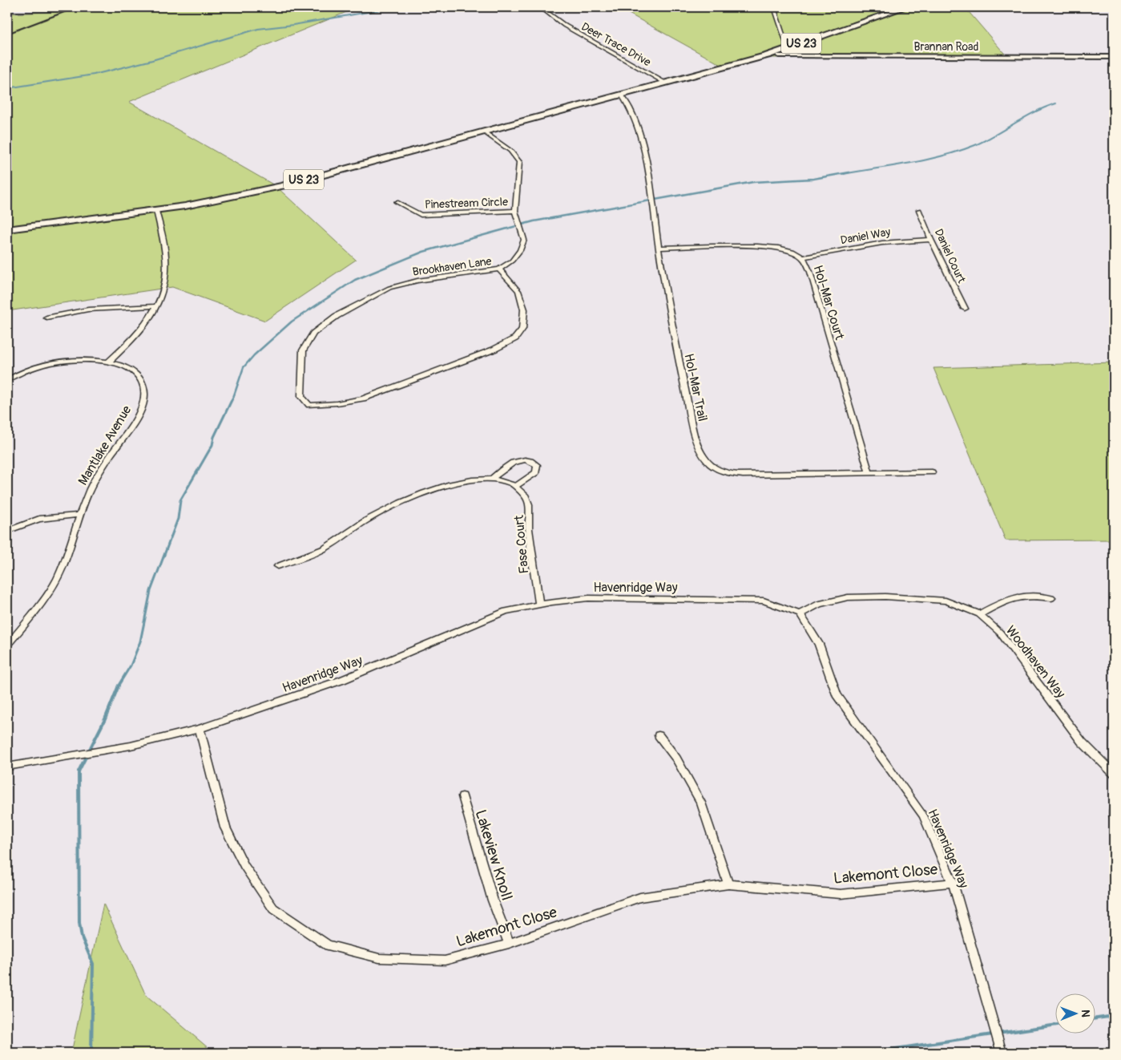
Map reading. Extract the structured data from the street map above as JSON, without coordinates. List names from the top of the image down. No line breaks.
{"streets":{"main road":["US 23"],"street":["Deer Trace Drive","Brannan Road","Pinestream Circle","Daniel Way","Daniel Court","Brookhaven Lane","Hol-Mar Court","Hol-Mar Trail","Mantlake Avenue","Fase Court","Havenridge Way","Woodhaven Way","Lakeview Knoll","Lakemont Close"]},"crossings":[["US 23","Deer Trace Drive"],["US 23","Brookhaven Lane"],["US 23","Hol-Mar Trail"],["Pinestream Circle","Brookhaven Lane"],["Daniel Way","Daniel Court"],["Daniel Way","Hol-Mar Court"],["Hol-Mar Court","Hol-Mar Trail"],["Fase Court","Havenridge Way"],["Havenridge Way","Woodhaven Way"],["Havenridge Way","Lakemont Close"],["Lakeview Knoll","Lakemont Close"]],"north":"right"}
